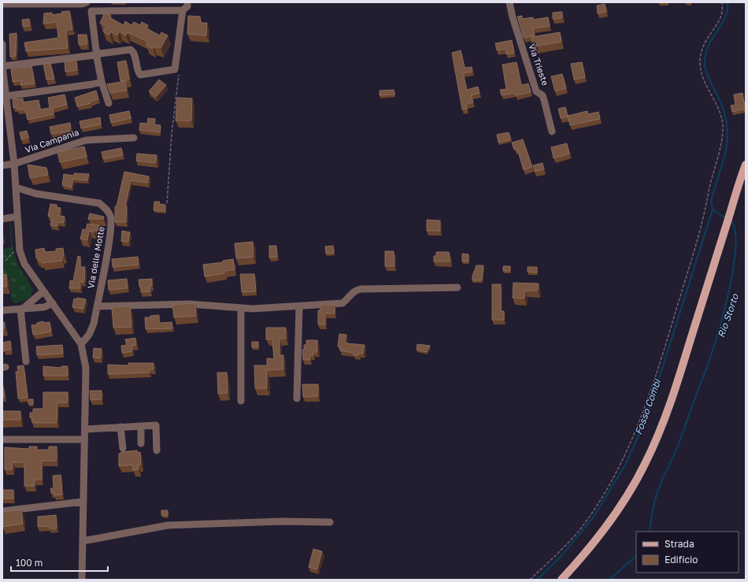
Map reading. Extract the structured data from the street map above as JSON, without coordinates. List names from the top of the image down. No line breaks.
{"streets":{"street":["Via Trieste","Via Campania","Via delle Motte"]},"water":["Rio Storto","Fosso Combi"],"legend":["Strada","Edificio"],"scale_bar":"100 m"}
